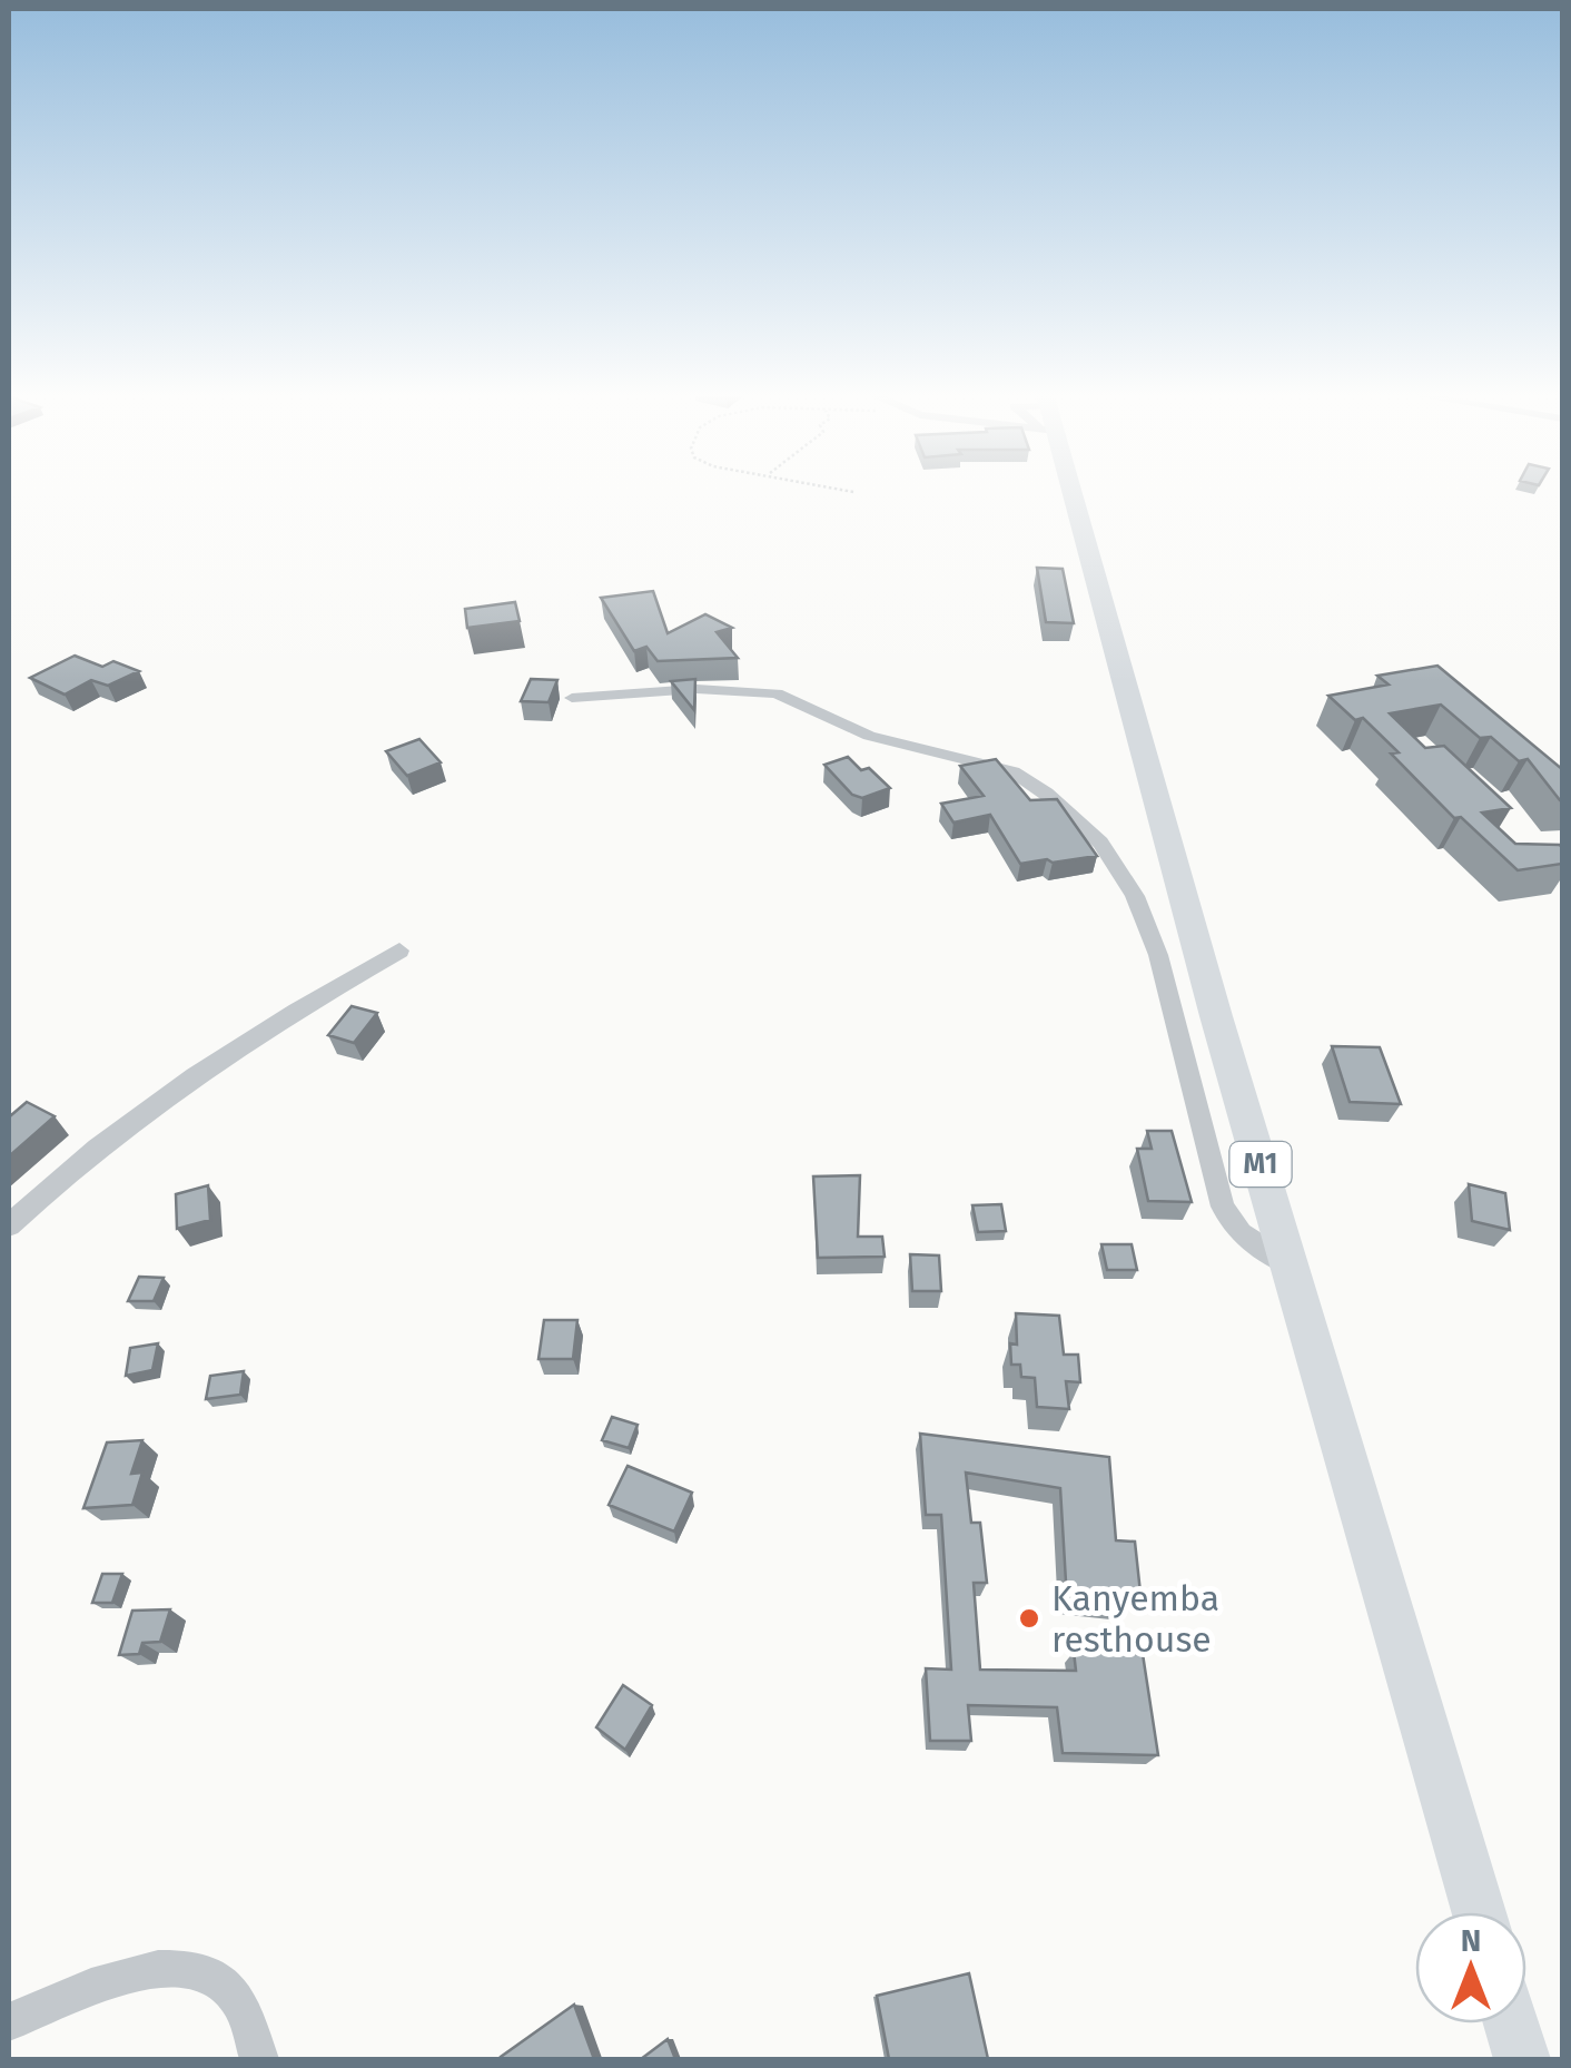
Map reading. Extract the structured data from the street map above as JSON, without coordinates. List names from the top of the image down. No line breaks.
{"streets":{"highway":["M1"]},"places":["Kanyemba resthouse"],"north":"top"}
